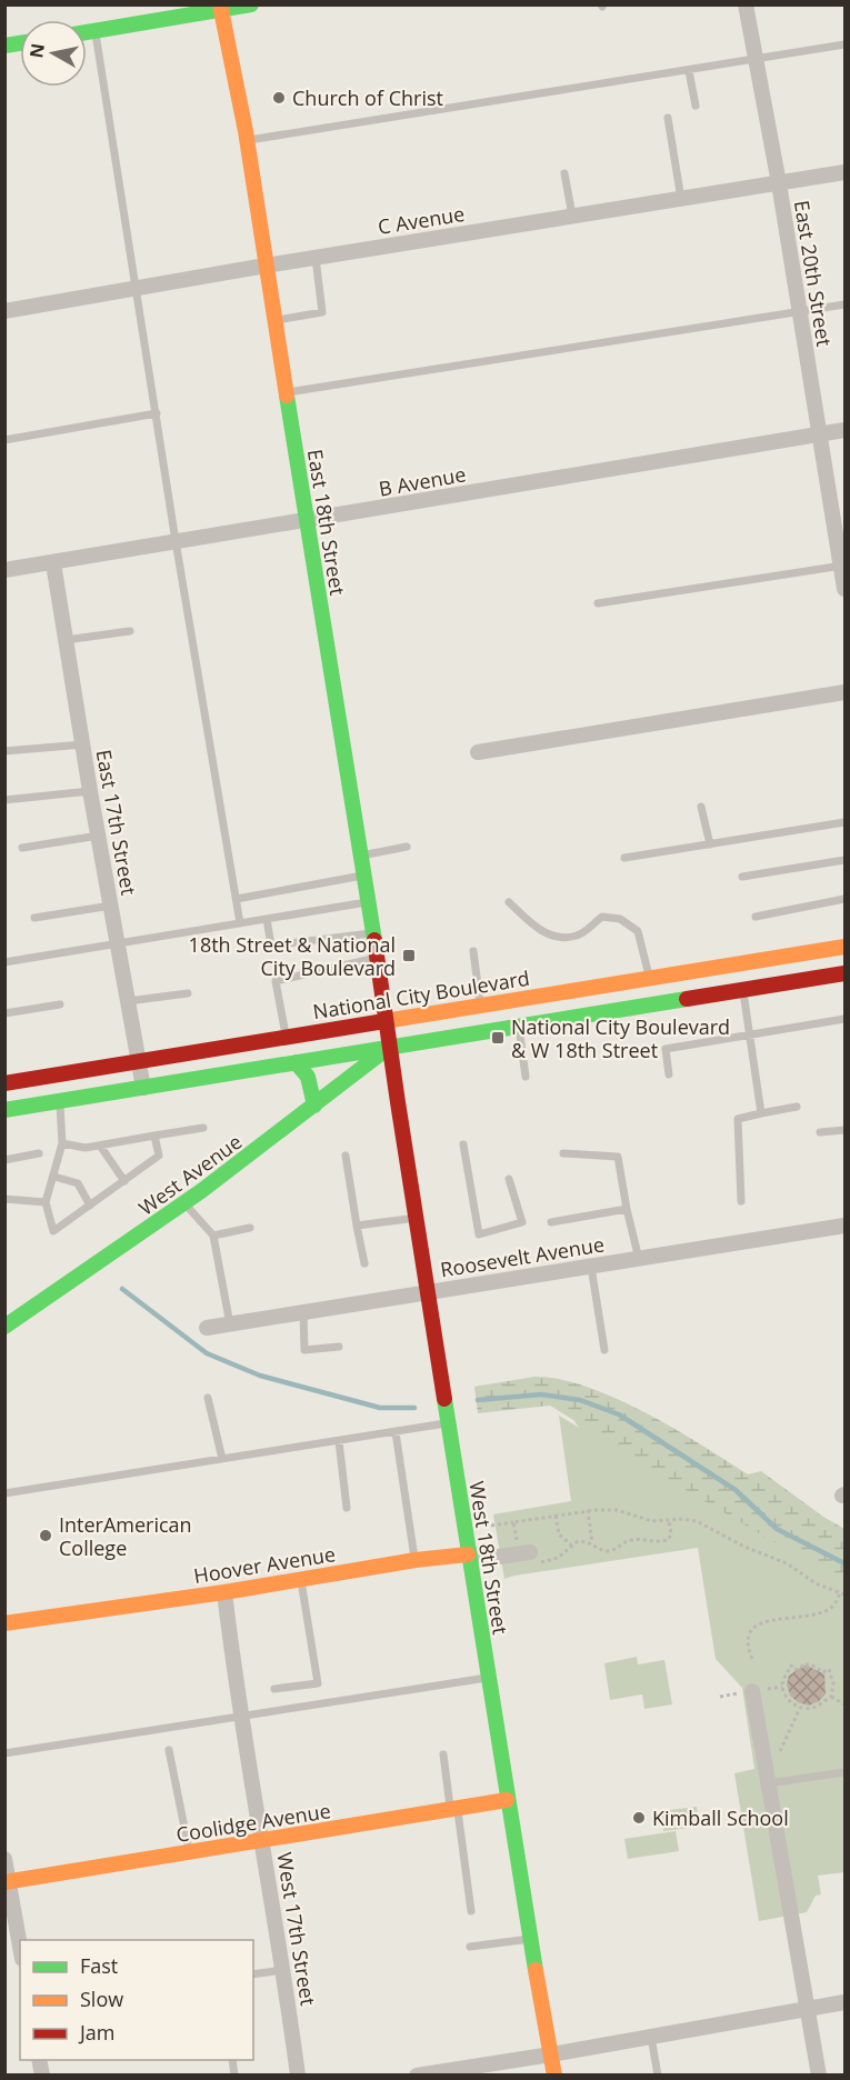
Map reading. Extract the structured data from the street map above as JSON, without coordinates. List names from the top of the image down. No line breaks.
{"streets":{"main road":["East 18th Street","National City Boulevard","West Avenue","West 18th Street","Hoover Avenue","Coolidge Avenue"],"street":["C Avenue","East 20th Street","B Avenue","East 17th Street","Roosevelt Avenue","West 17th Street"]},"crossings":[["C Avenue","East 20th Street"],["C Avenue","East 18th Street"],["East 20th Street","B Avenue"],["B Avenue","East 18th Street"],["B Avenue","East 17th Street"],["East 18th Street","National City Boulevard"],["East 18th Street","West Avenue"],["East 18th Street","West 18th Street"],["East 17th Street","National City Boulevard"],["West Avenue","West 18th Street"],["Roosevelt Avenue","West 18th Street"],["West 18th Street","Hoover Avenue"],["West 18th Street","Coolidge Avenue"],["Hoover Avenue","West 17th Street"],["Coolidge Avenue","West 17th Street"]],"places":{"other":["Church of Christ","InterAmerican College","Kimball School"],"transit":["18th Street & National City Boulevard","National City Boulevard & W 18th Street"]},"legend":["Fast","Slow","Jam"],"north":"left"}
